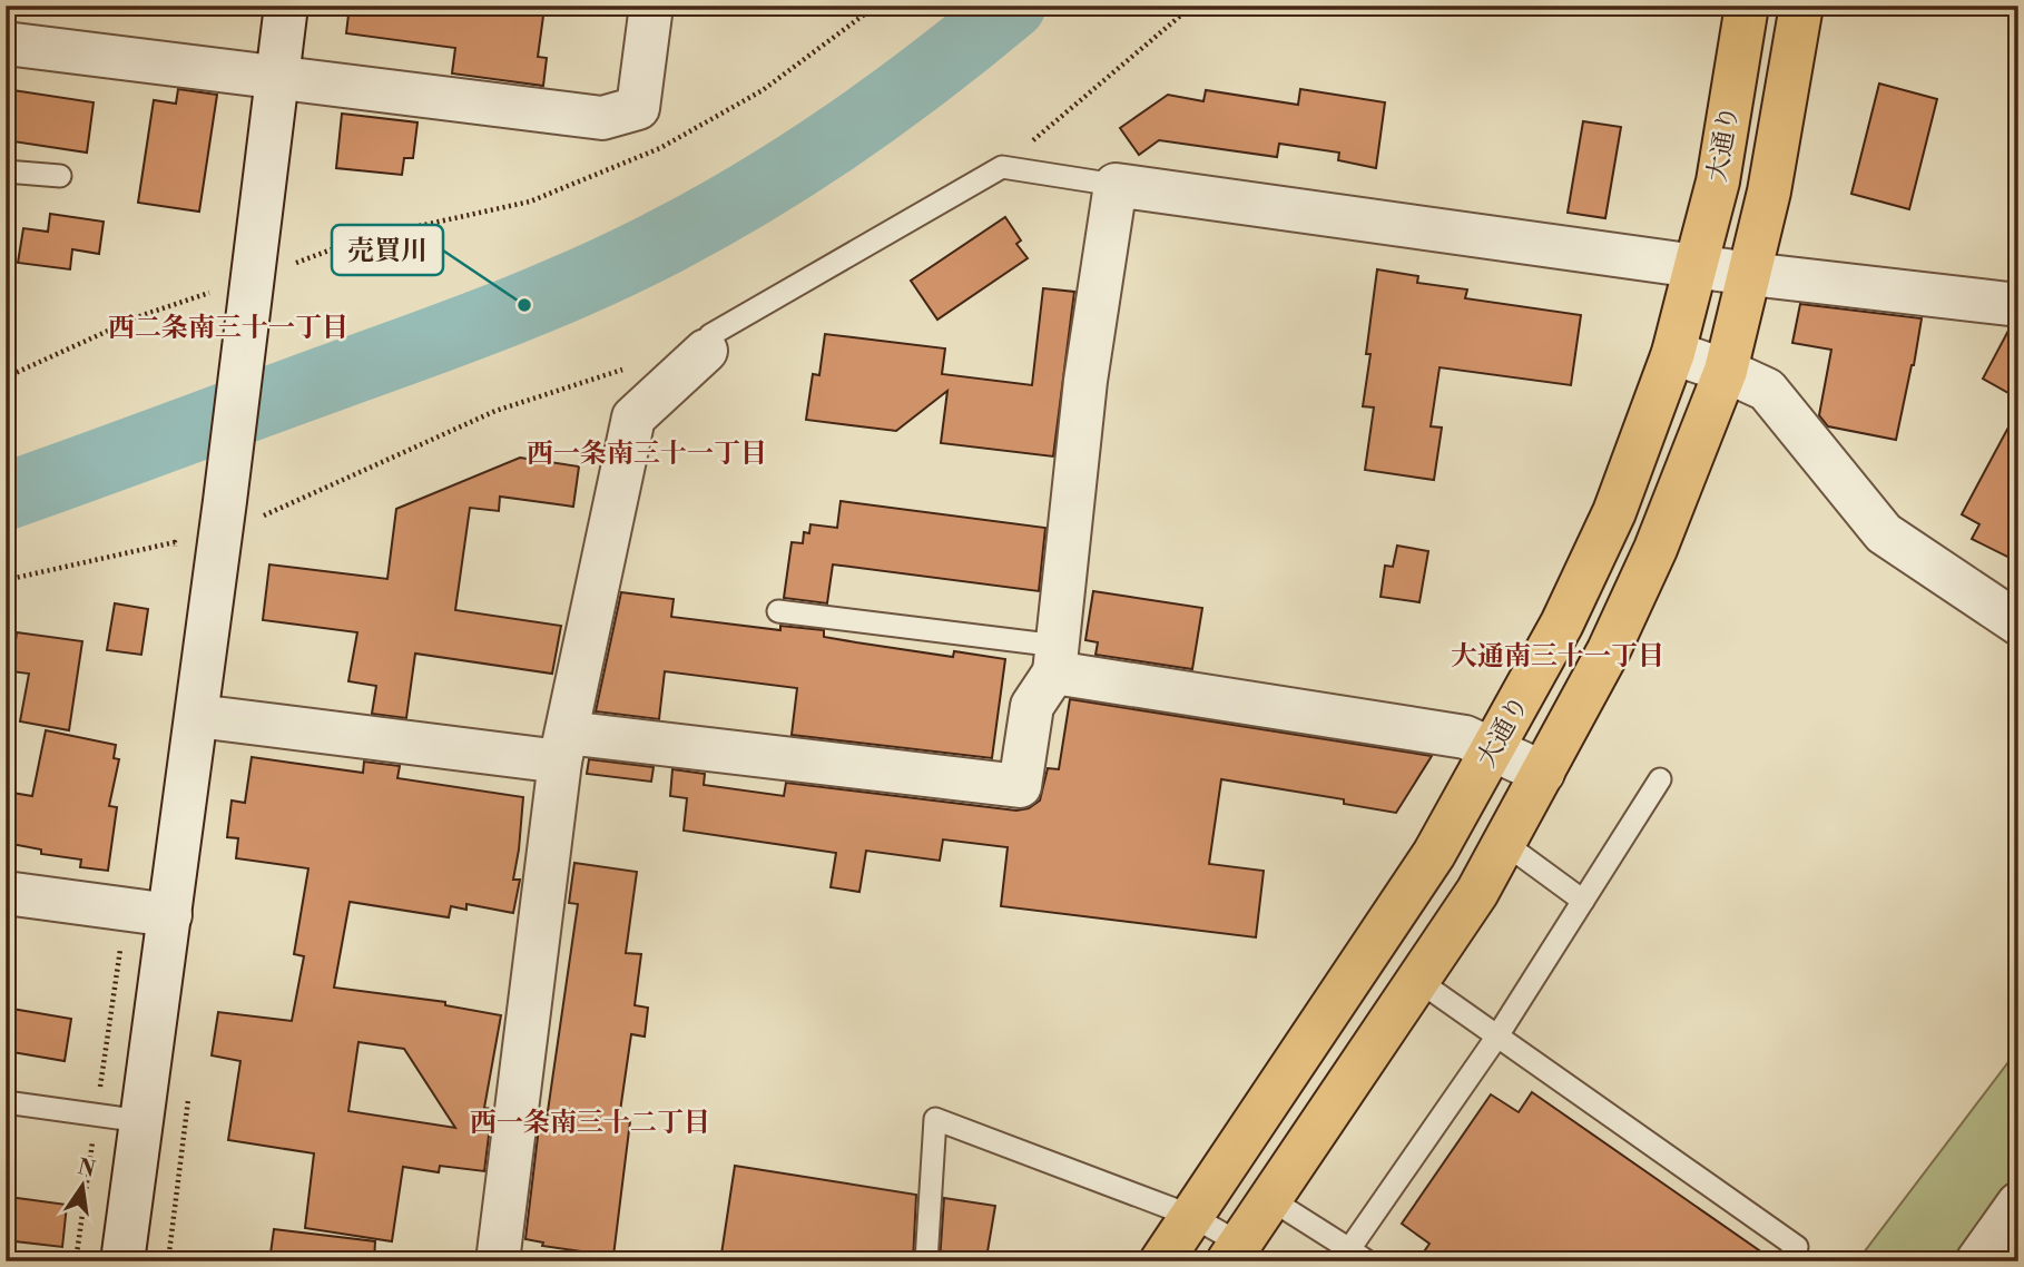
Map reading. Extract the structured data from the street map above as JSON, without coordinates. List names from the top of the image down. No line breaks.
{"streets":{"highway":["大通り"]},"districts":["西二条南三十一丁目","西一条南三十一丁目","大通南三十一丁目","西一条南三十二丁目"],"places":["売買川"],"north":"top"}
